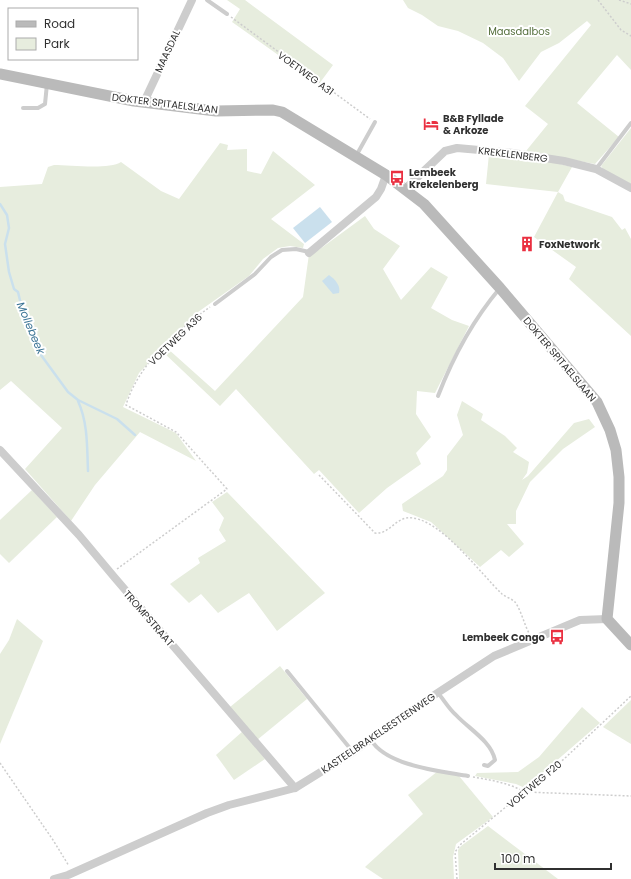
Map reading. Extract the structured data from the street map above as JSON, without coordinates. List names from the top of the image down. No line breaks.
{"streets":{"street":["MAASDAL","DOKTER SPITAELSLAAN","KREKELENBERG","TROMPSTRAAT","KASTEELBRAKELSESTEENWEG"],"path":["VOETWEG A31","VOETWEG A36","VOETWEG F20"]},"crossings":[["MAASDAL","DOKTER SPITAELSLAAN"],["DOKTER SPITAELSLAAN","KREKELENBERG"],["DOKTER SPITAELSLAAN","KASTEELBRAKELSESTEENWEG"],["VOETWEG A36","TROMPSTRAAT"],["TROMPSTRAAT","KASTEELBRAKELSESTEENWEG"]],"water":["Mollebeek"],"parks":["Maasdalbos"],"places":{"hotel":["B&B Fyllade & Arkoze"],"bus stop":["Lembeek Krekelenberg","Lembeek Congo"],"building":["FoxNetwork"]},"legend":["Road","Park"],"scale_bar":"100 m"}
